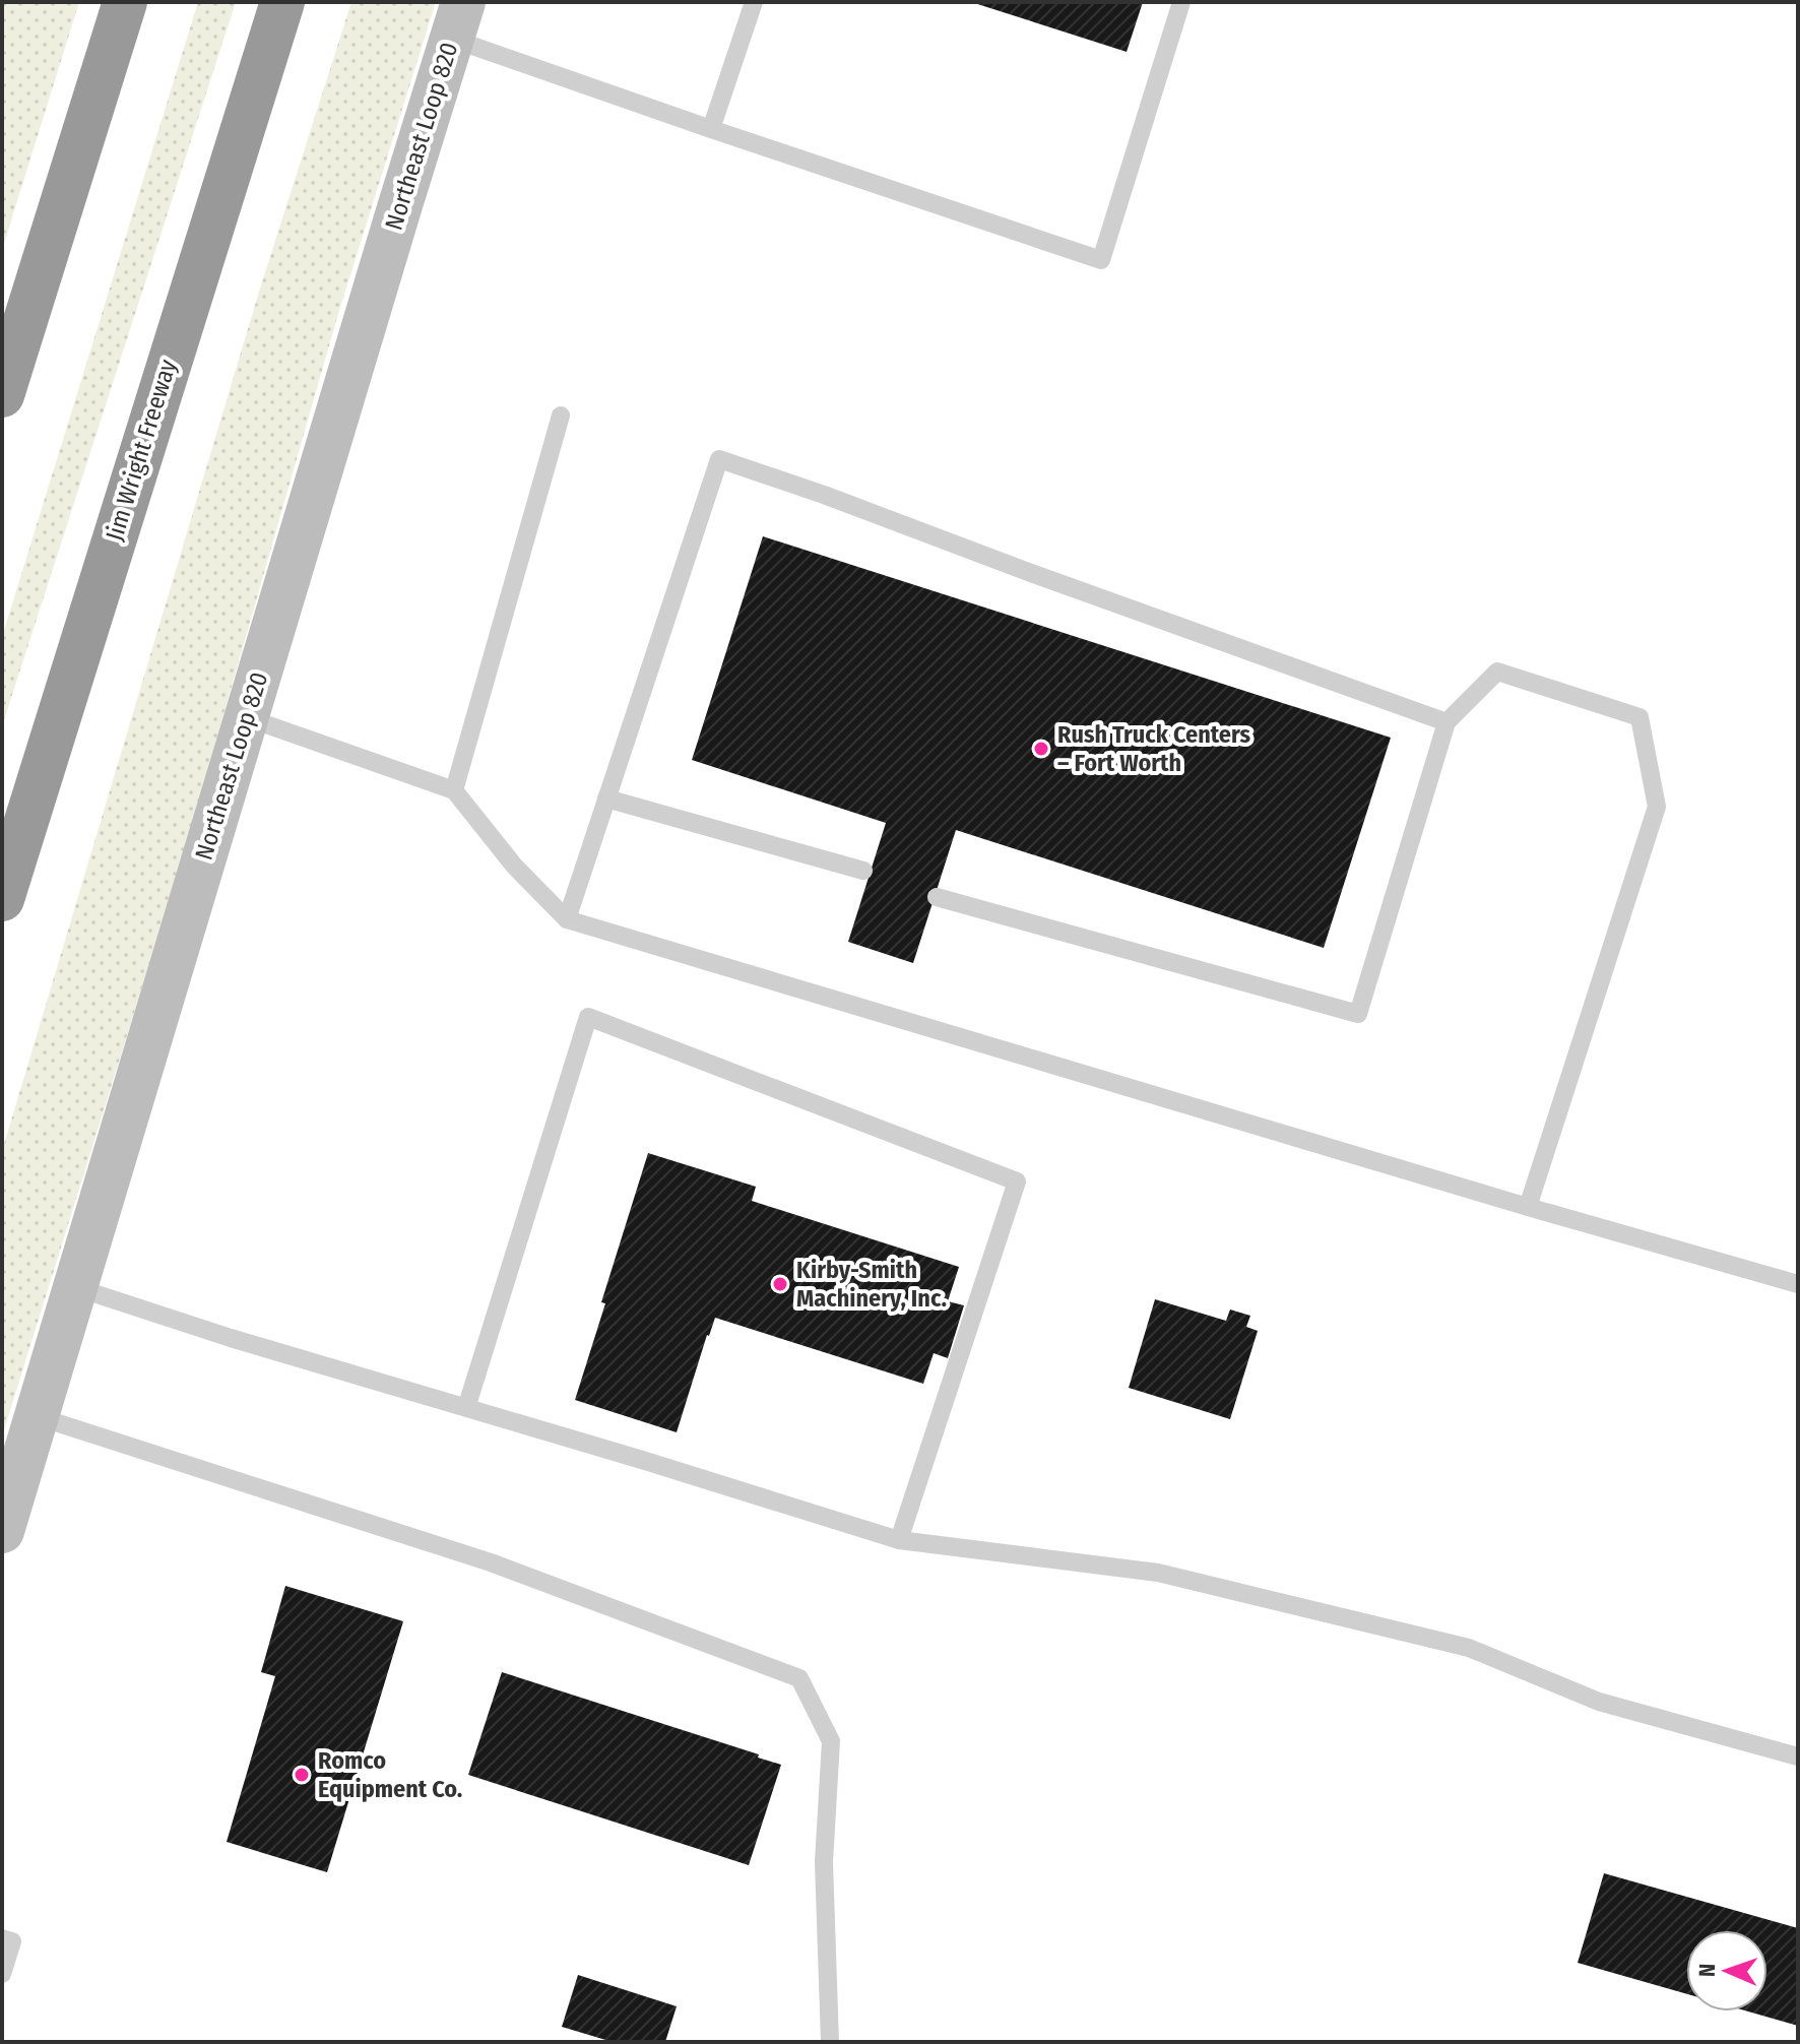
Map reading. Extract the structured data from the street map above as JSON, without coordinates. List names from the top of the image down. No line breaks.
{"streets":{"highway":["Jim Wright Freeway"],"main road":["Northeast Loop 820"]},"places":["Rush Truck Centers – Fort Worth","Kirby-Smith Machinery, Inc.","Romco Equipment Co."],"north":"left"}
